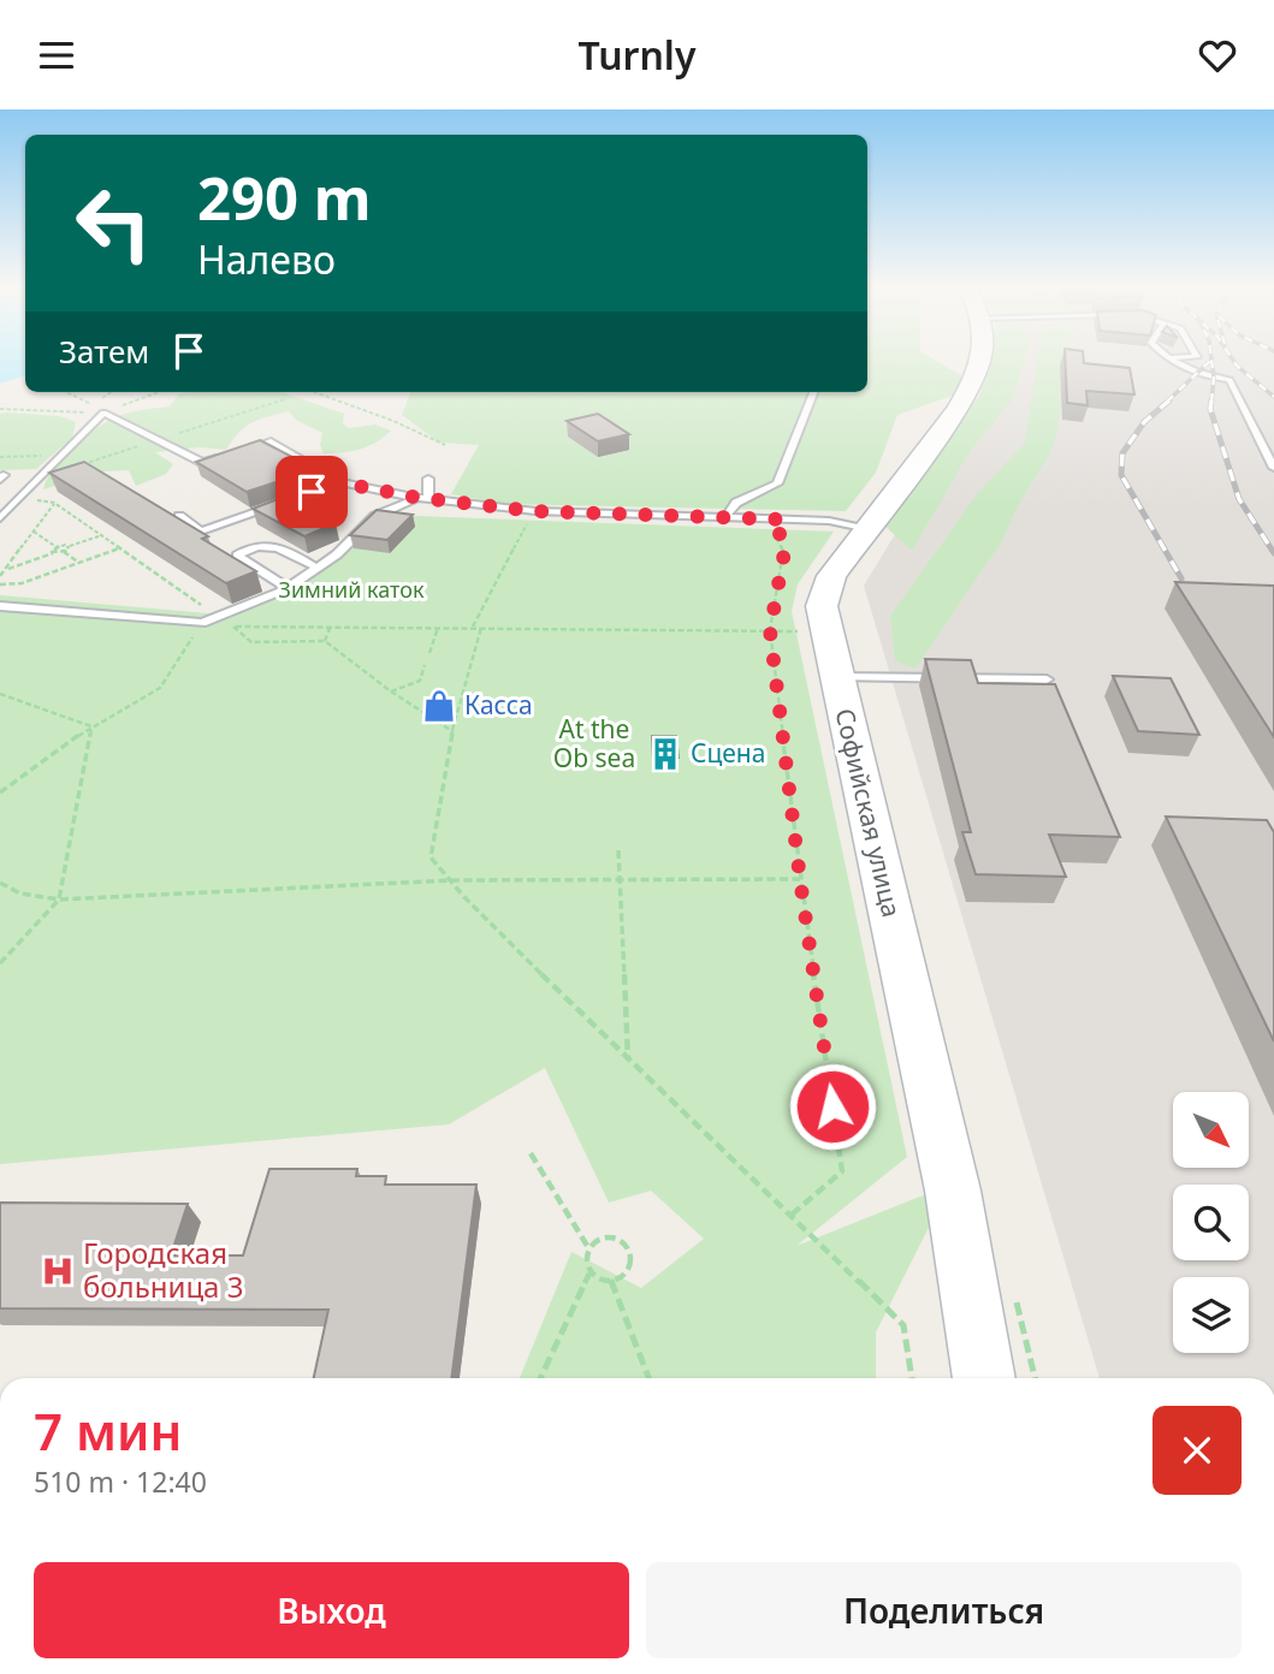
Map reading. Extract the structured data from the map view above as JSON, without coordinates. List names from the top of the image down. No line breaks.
{"streets":{"main road":["Софийская улица"]},"parks":["Зимний каток","At the Ob sea"],"places":{"shop":["Касса"],"building":["Сцена"],"hospital":["Городская больница 3"]},"north":"bottom right","page":{"header":"Turnly","turn":["290 m","Налево"],"then":"Затем","heading":["7 мин","510 m · 12:40"],"buttons":["Выход","Поделиться"]}}
